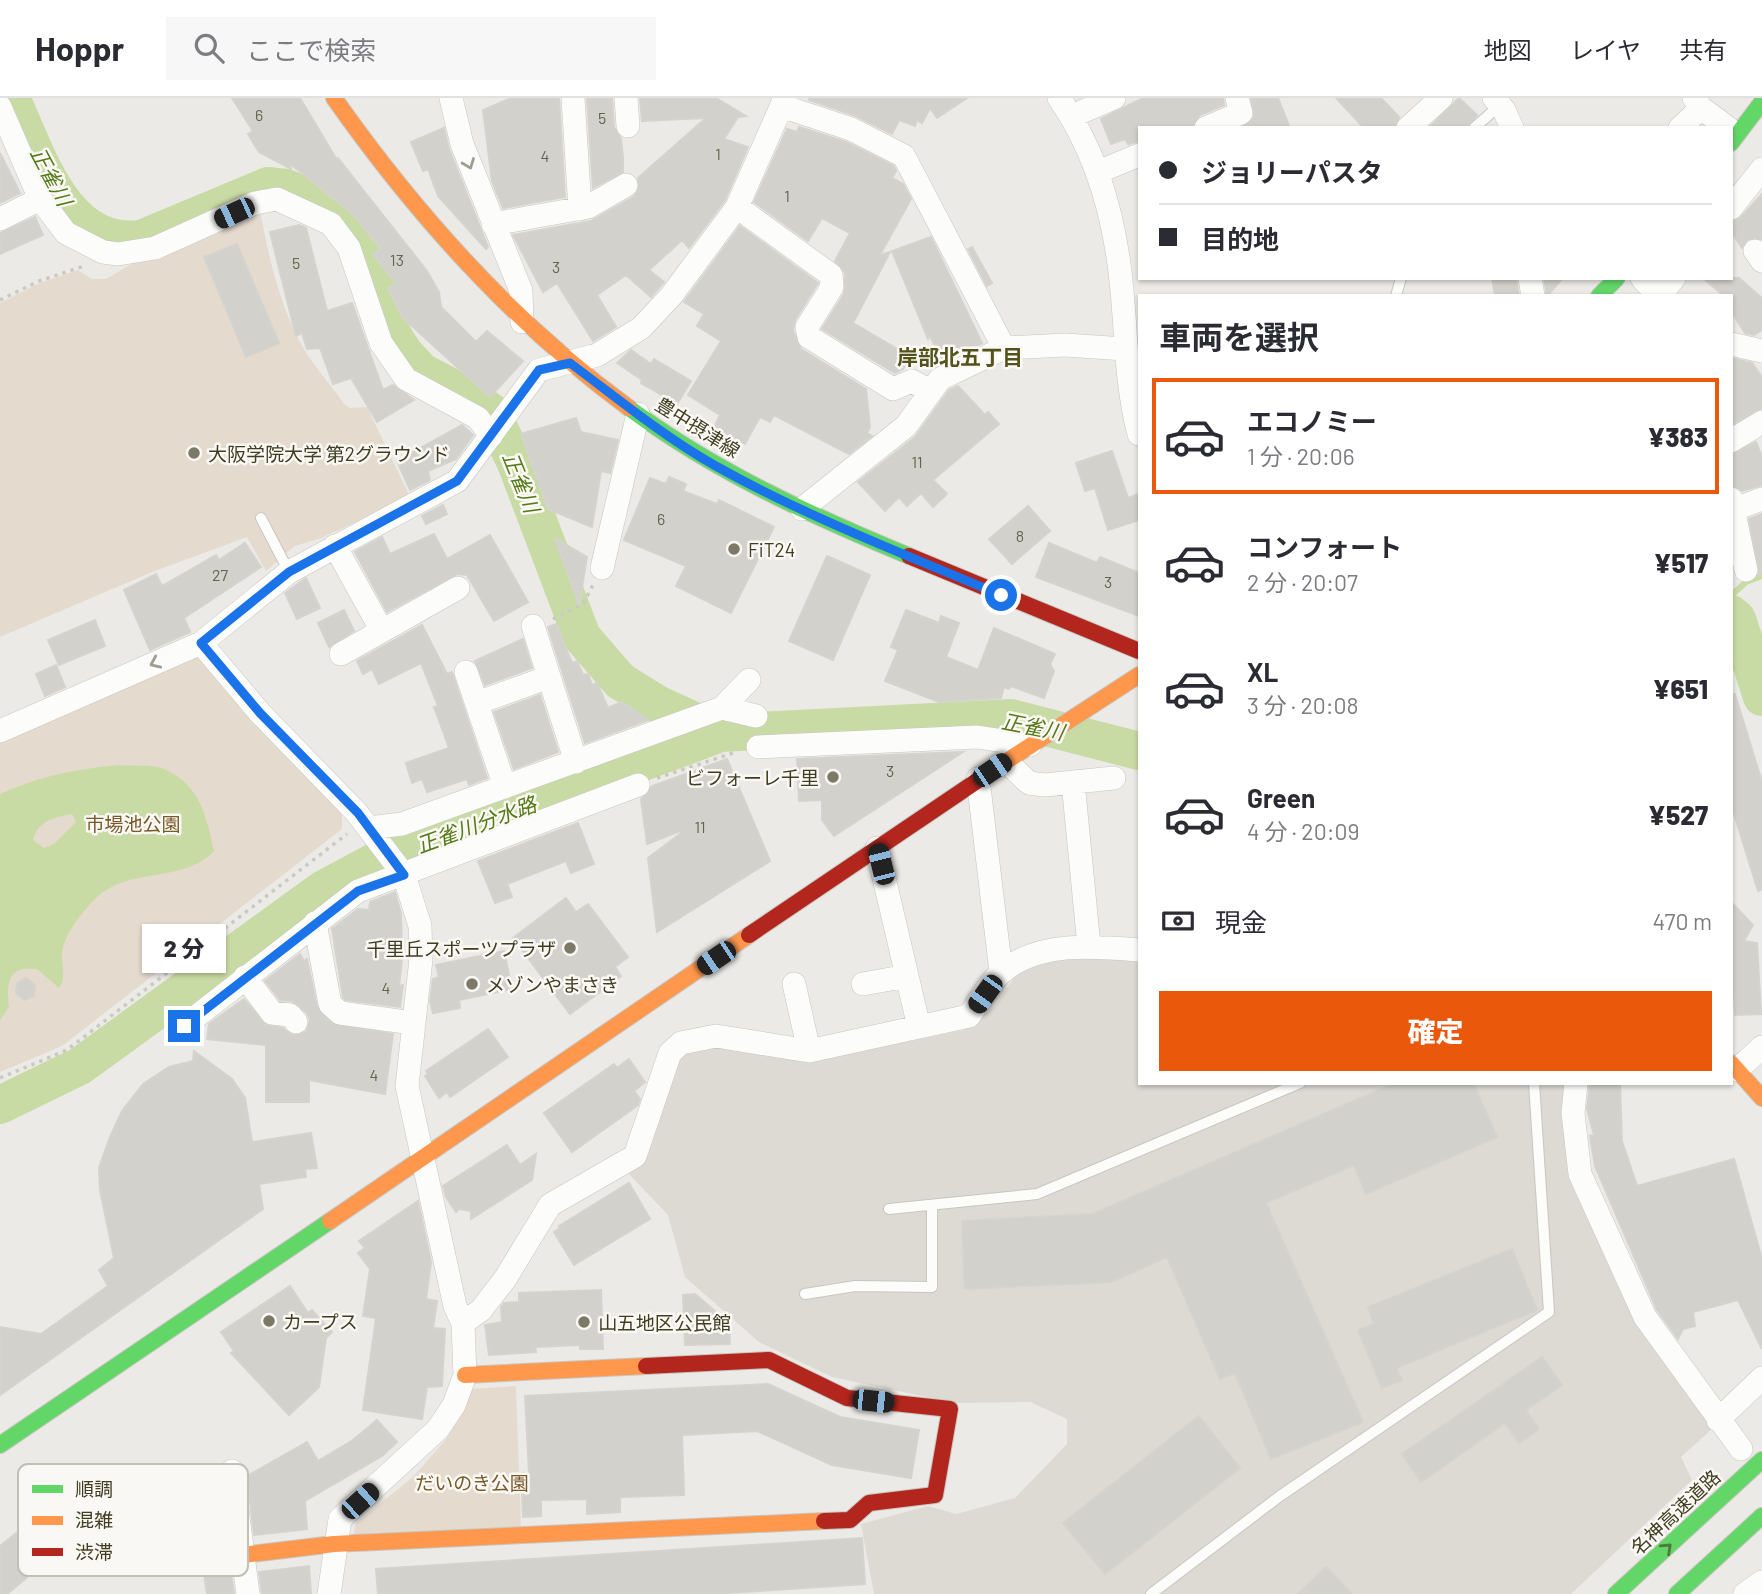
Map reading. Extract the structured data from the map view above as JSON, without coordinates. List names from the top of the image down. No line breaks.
{"streets":{"main road":["豊中摂津線","名神高速道路"]},"districts":["岸部北五丁目"],"water":["正雀川","正雀川分水路"],"parks":["市場池公園","だいのき公園"],"places":["大阪学院大学 第2グラウンド","FiT24","ビフォーレ千里","千里丘スポーツプラザ","メゾンやまさき","カープス","山五地区公民館"],"house_numbers":["6","5","1","4","1","13","5","3","11","6","8","27","3","3","11","4","4"],"legend":["順調","混雑","渋滞"],"page":{"header":"Hoppr","search":"ここで検索","nav":["地図","レイヤ","共有"],"banner":["ジョリーパスタ","目的地"],"heading":"車両を選択","list":[{"name":"エコノミー","note":"1 分 · 20:06","value":"¥383"},{"name":"コンフォート","note":"2 分 · 20:07","value":"¥517"},{"name":"XL","note":"3 分 · 20:08","value":"¥651"},{"name":"Green","note":"4 分 · 20:09","value":"¥527"}],"pay":["現金","470 m"],"bubble":"2 分","buttons":"確定"}}
